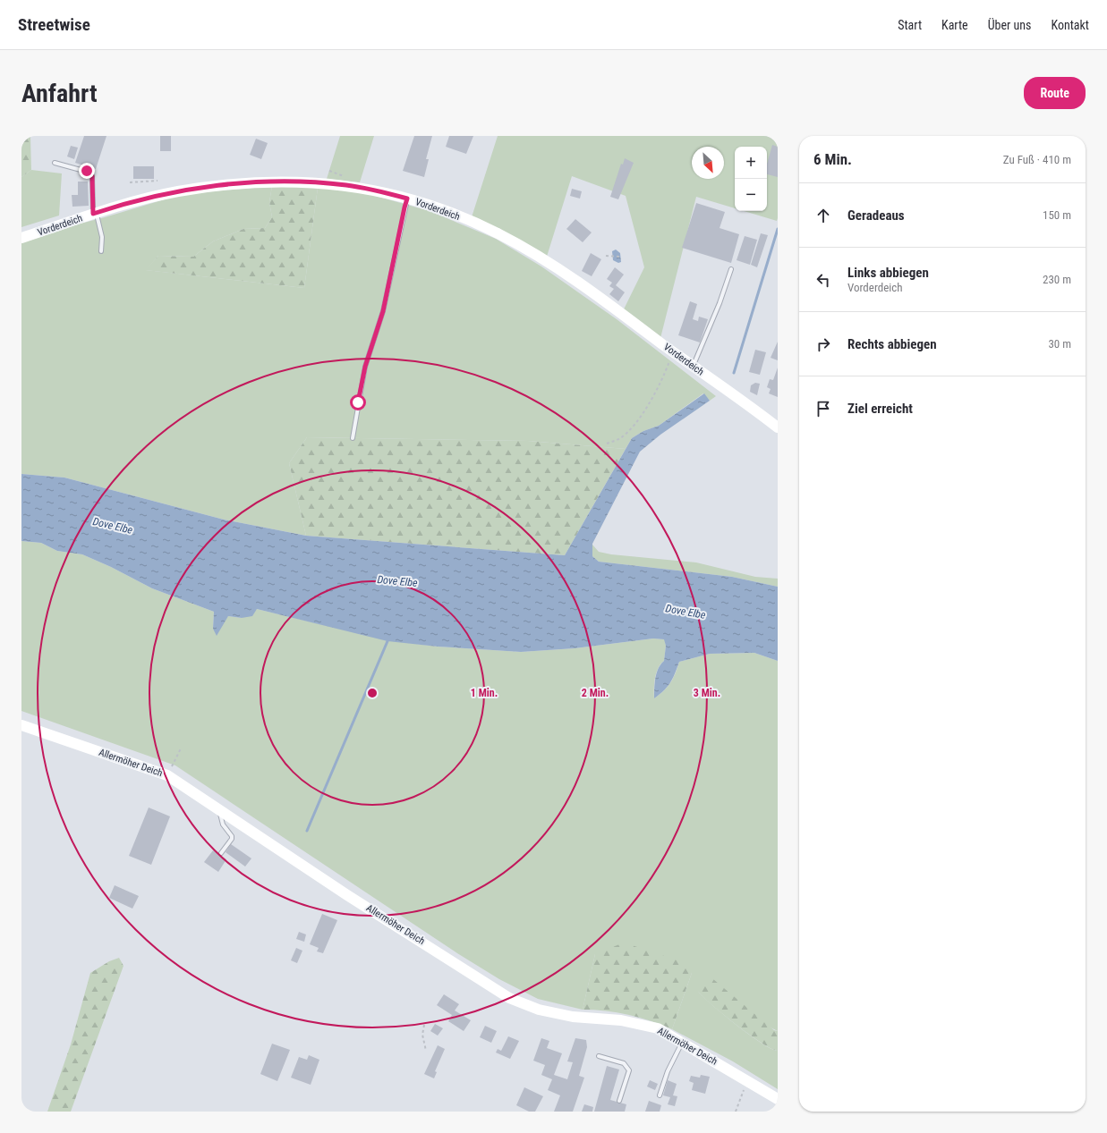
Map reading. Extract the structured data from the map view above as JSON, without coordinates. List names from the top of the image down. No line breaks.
{"streets":{"street":["Vorderdeich","Allermöher Deich"]},"water":["Dove Elbe"],"north":"bottom right","page":{"header":"Streetwise","nav":["Start","Karte","Über uns","Kontakt"],"buttons":"Route","title":"Anfahrt","heading":["6 Min.","Zu Fuß · 410 m"],"map_buttons":["+","−"],"list":[["Geradeaus","150 m"],["Links abbiegen","Vorderdeich","230 m"],["Rechts abbiegen","30 m"],"Ziel erreicht"]},"rings":["1 Min.","2 Min.","3 Min."]}
